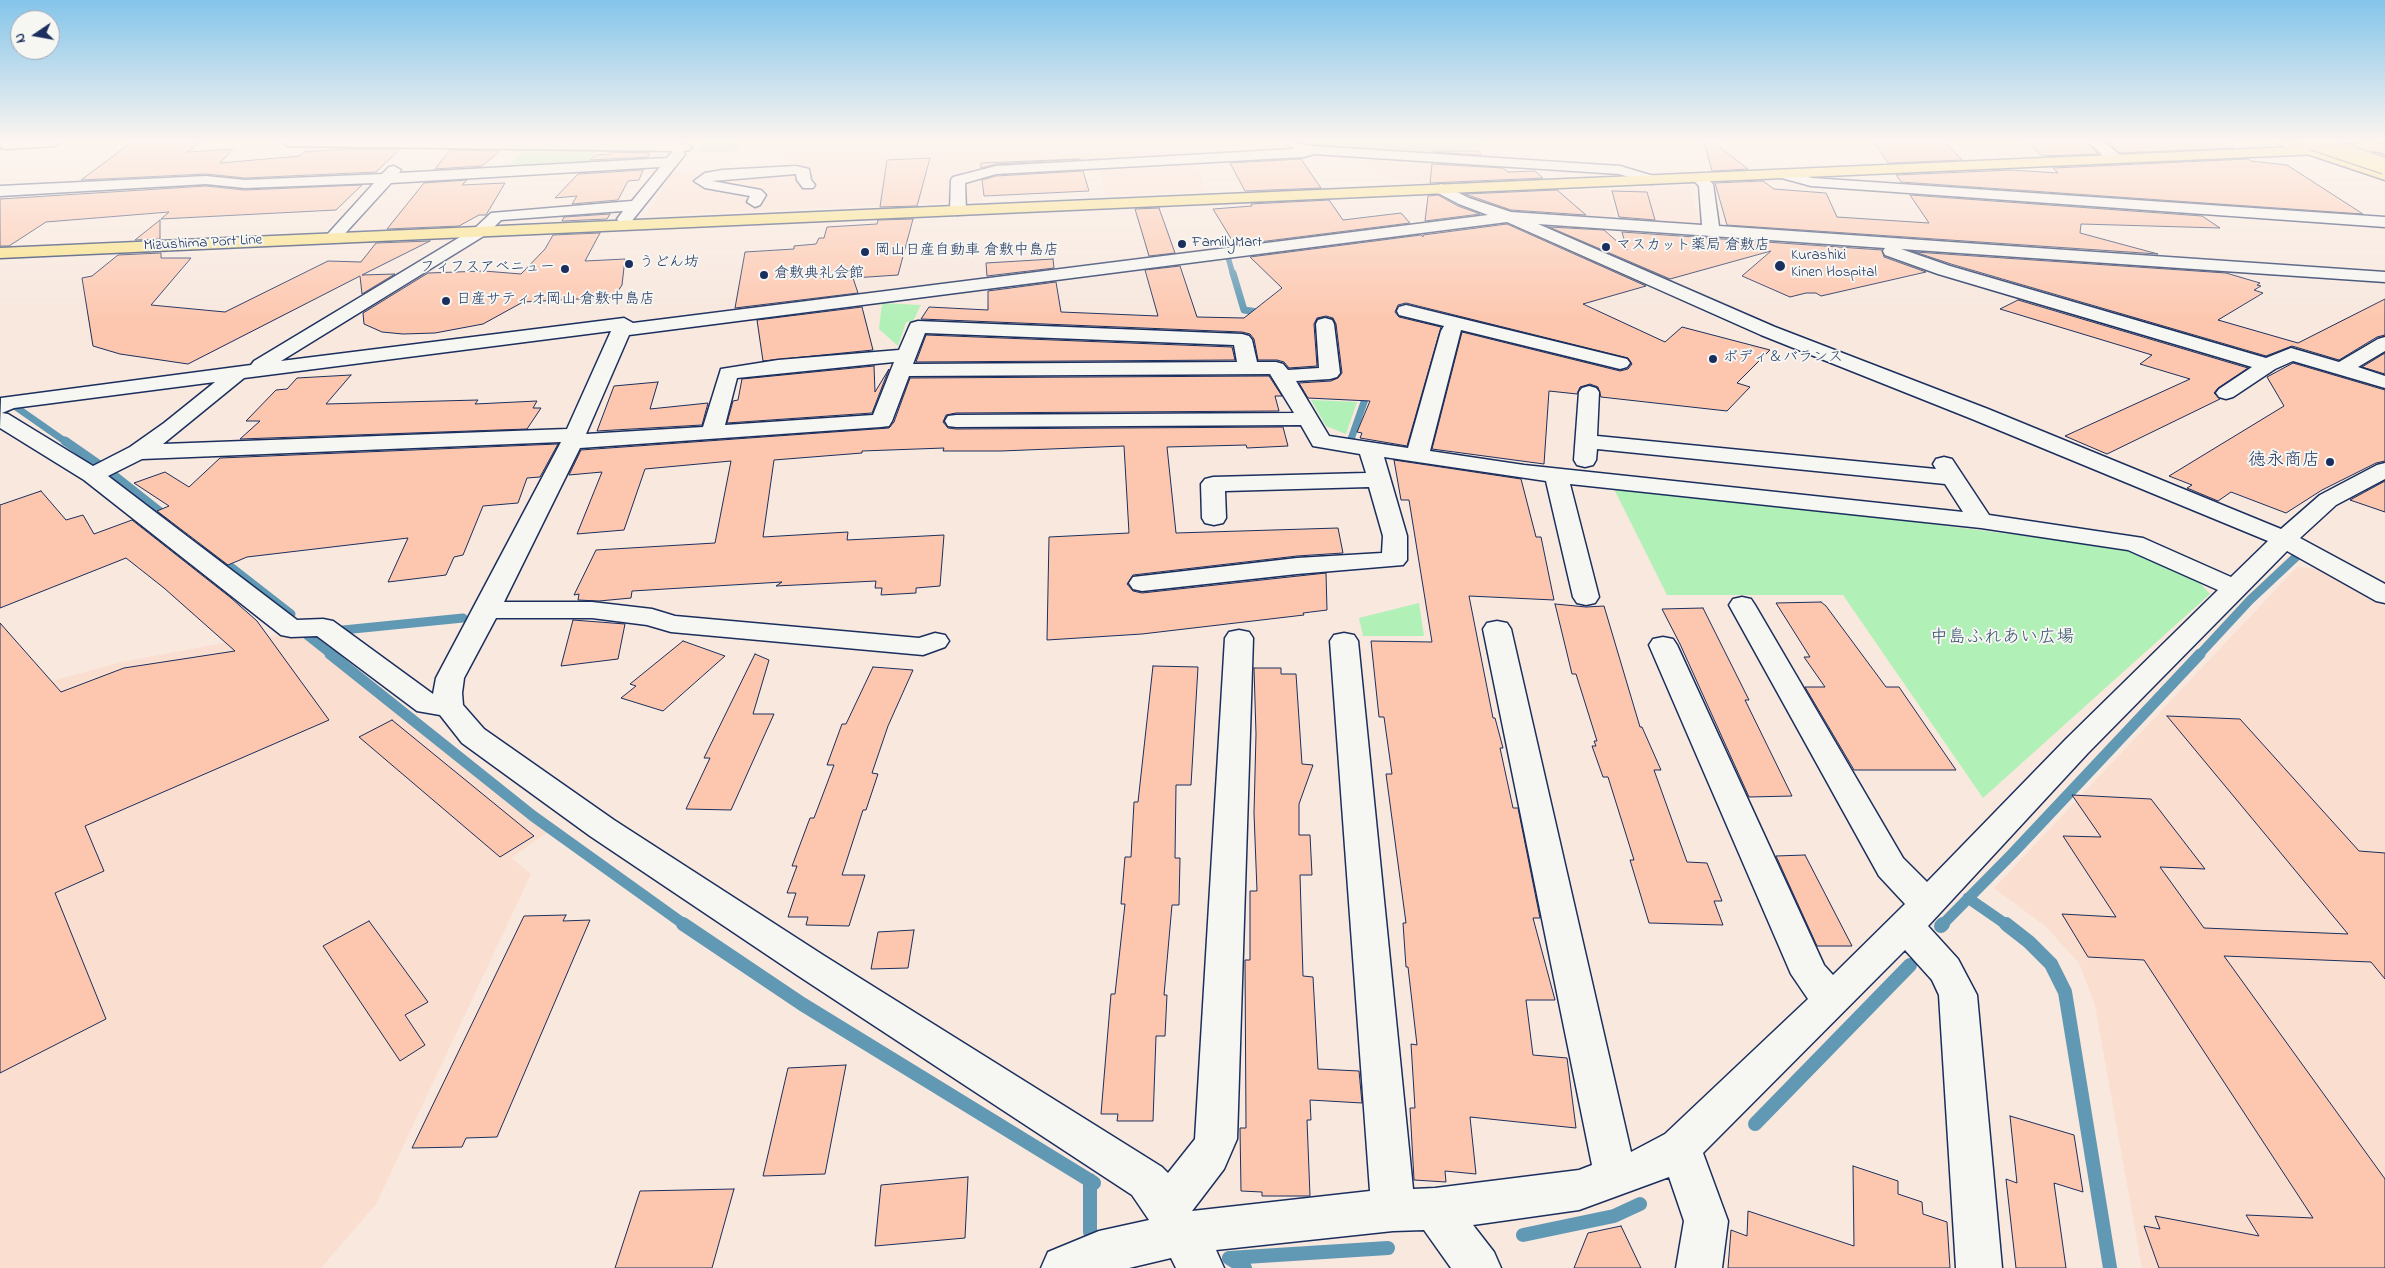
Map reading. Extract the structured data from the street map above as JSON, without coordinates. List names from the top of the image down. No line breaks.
{"streets":{"main road":["Mizushima Port Line"]},"parks":["中島ふれあい広場"],"places":["FamilyMart","マスカット薬局 倉敷店","岡山日産自動車 倉敷中島店","うどん坊","Kurashiki Kinen Hospital","フィフスアベニュー","倉敷典礼会館","日産サティオ岡山 倉敷中島店","ボディ＆バランス","徳永商店"],"north":"left"}
